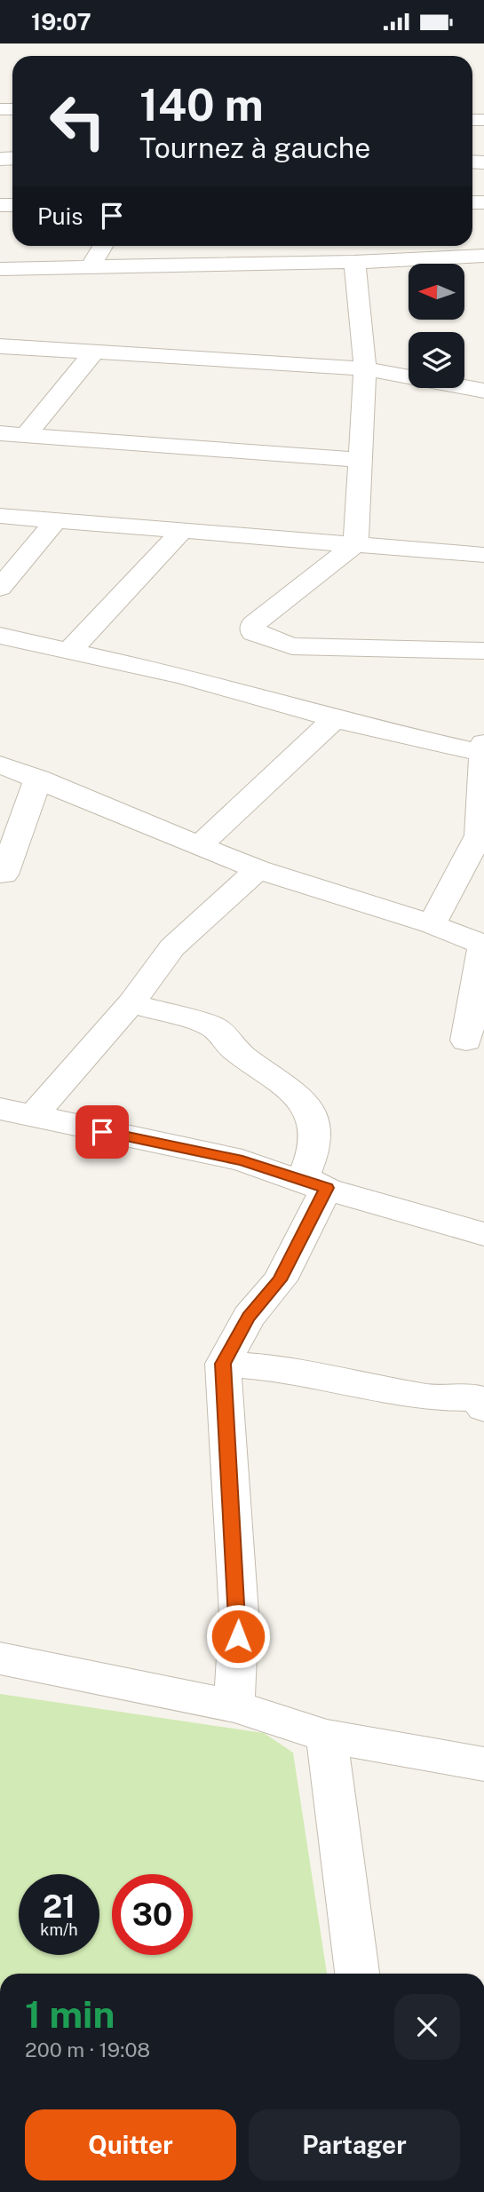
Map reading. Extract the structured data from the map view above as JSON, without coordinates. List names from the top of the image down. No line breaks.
{"north":"left","page":{"status":"19:07","turn":["140 m","Tournez à gauche"],"then":"Puis","speed":"21 km/h","limit":"30","heading":["1 min","200 m · 19:08"],"buttons":["Quitter","Partager"]}}
